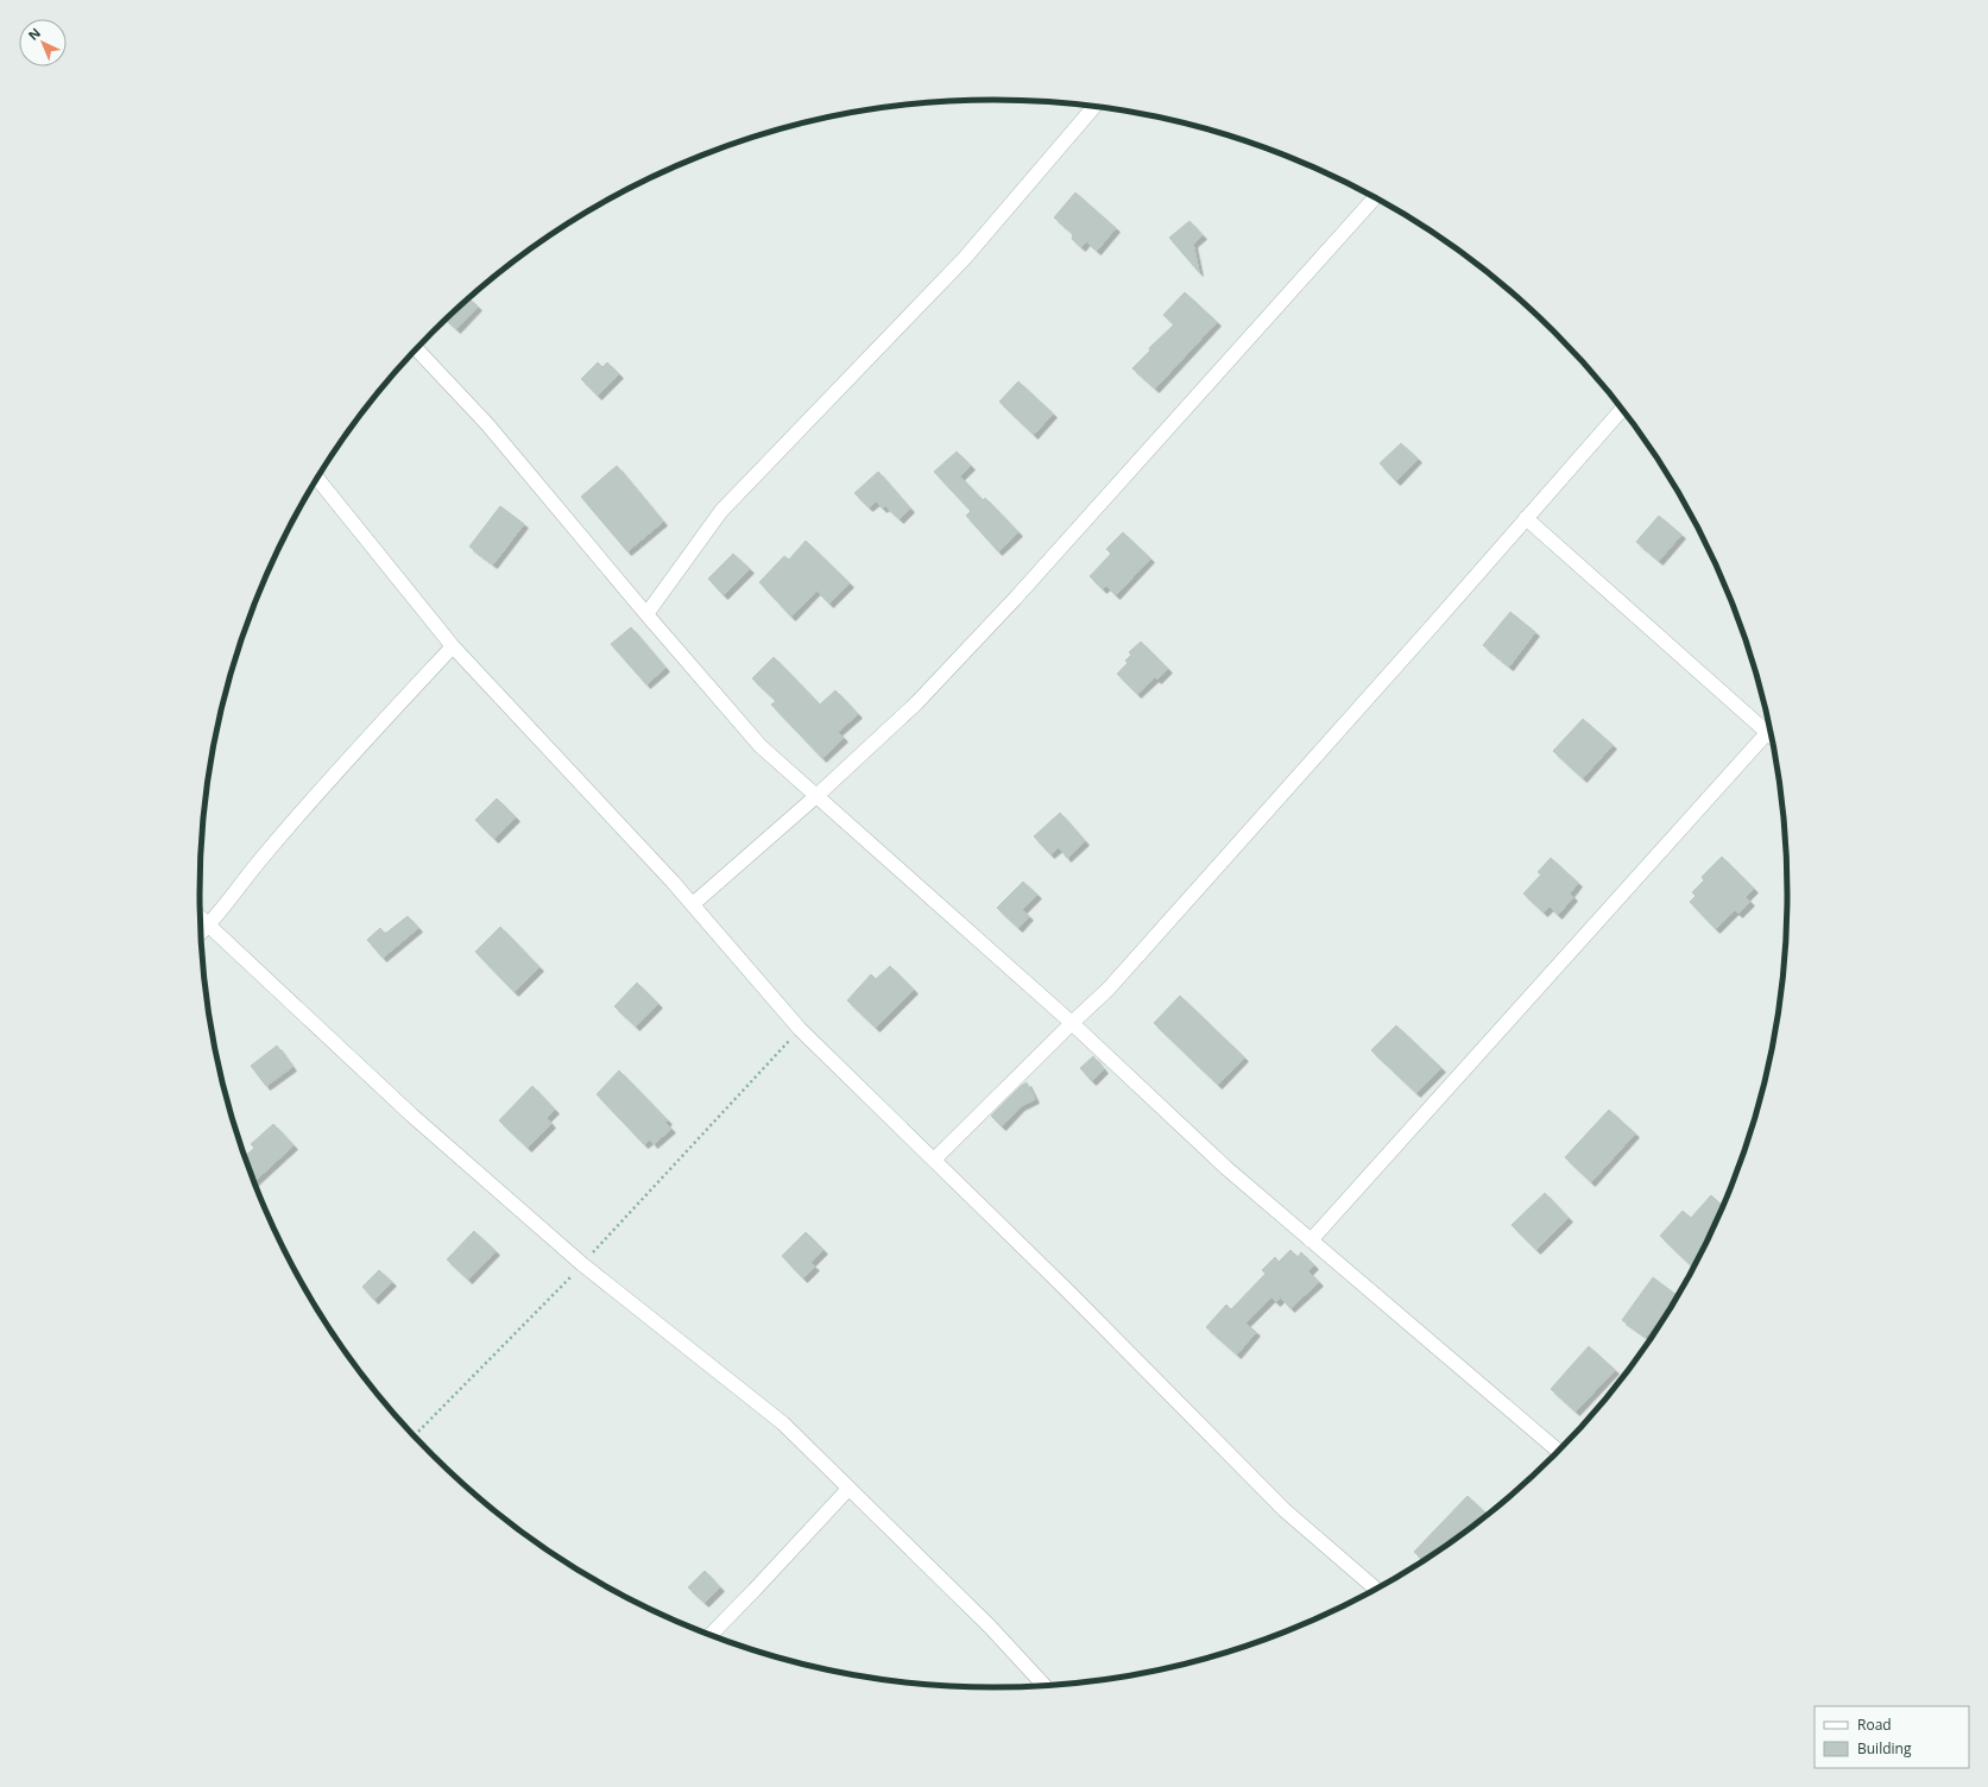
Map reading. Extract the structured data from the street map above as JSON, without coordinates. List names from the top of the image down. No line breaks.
{"legend":["Road","Building"],"north":"top left"}
